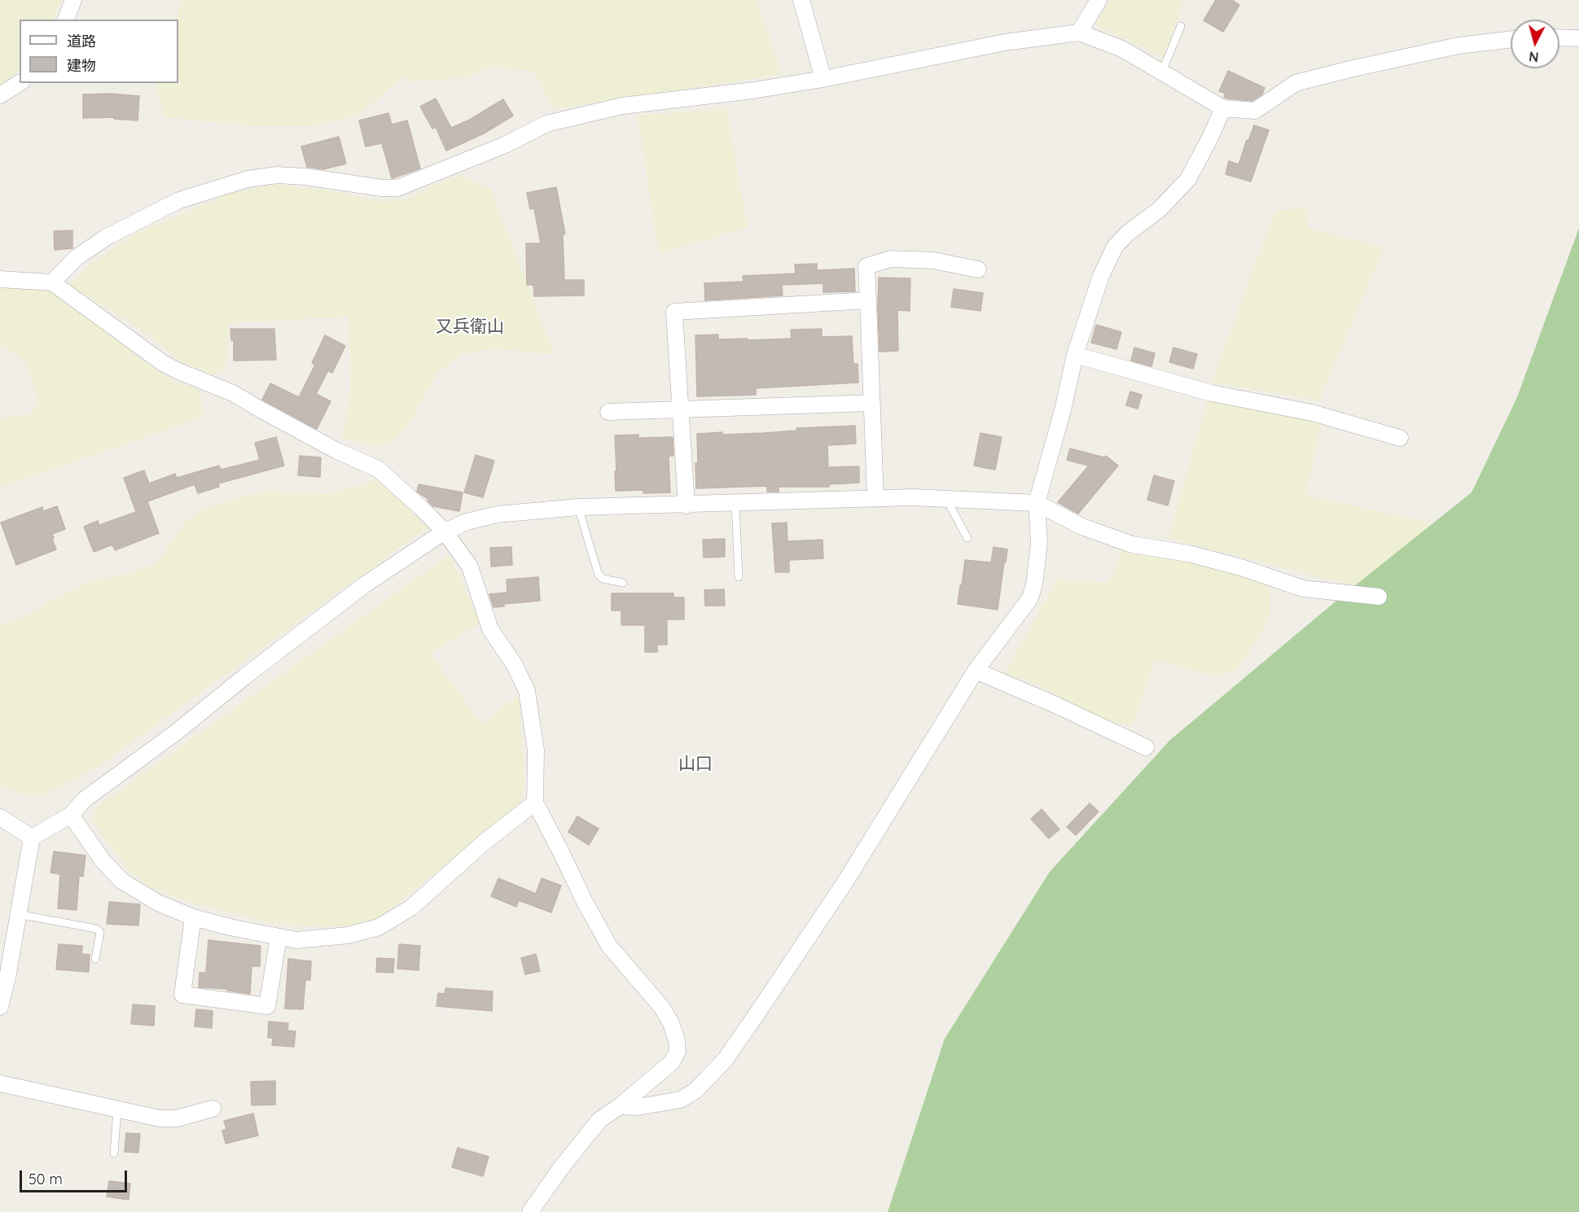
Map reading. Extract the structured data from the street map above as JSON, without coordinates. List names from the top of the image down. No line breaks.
{"districts":["又兵衛山","山口"],"legend":["道路","建物"],"scale_bar":"50 m","north":"bottom"}
